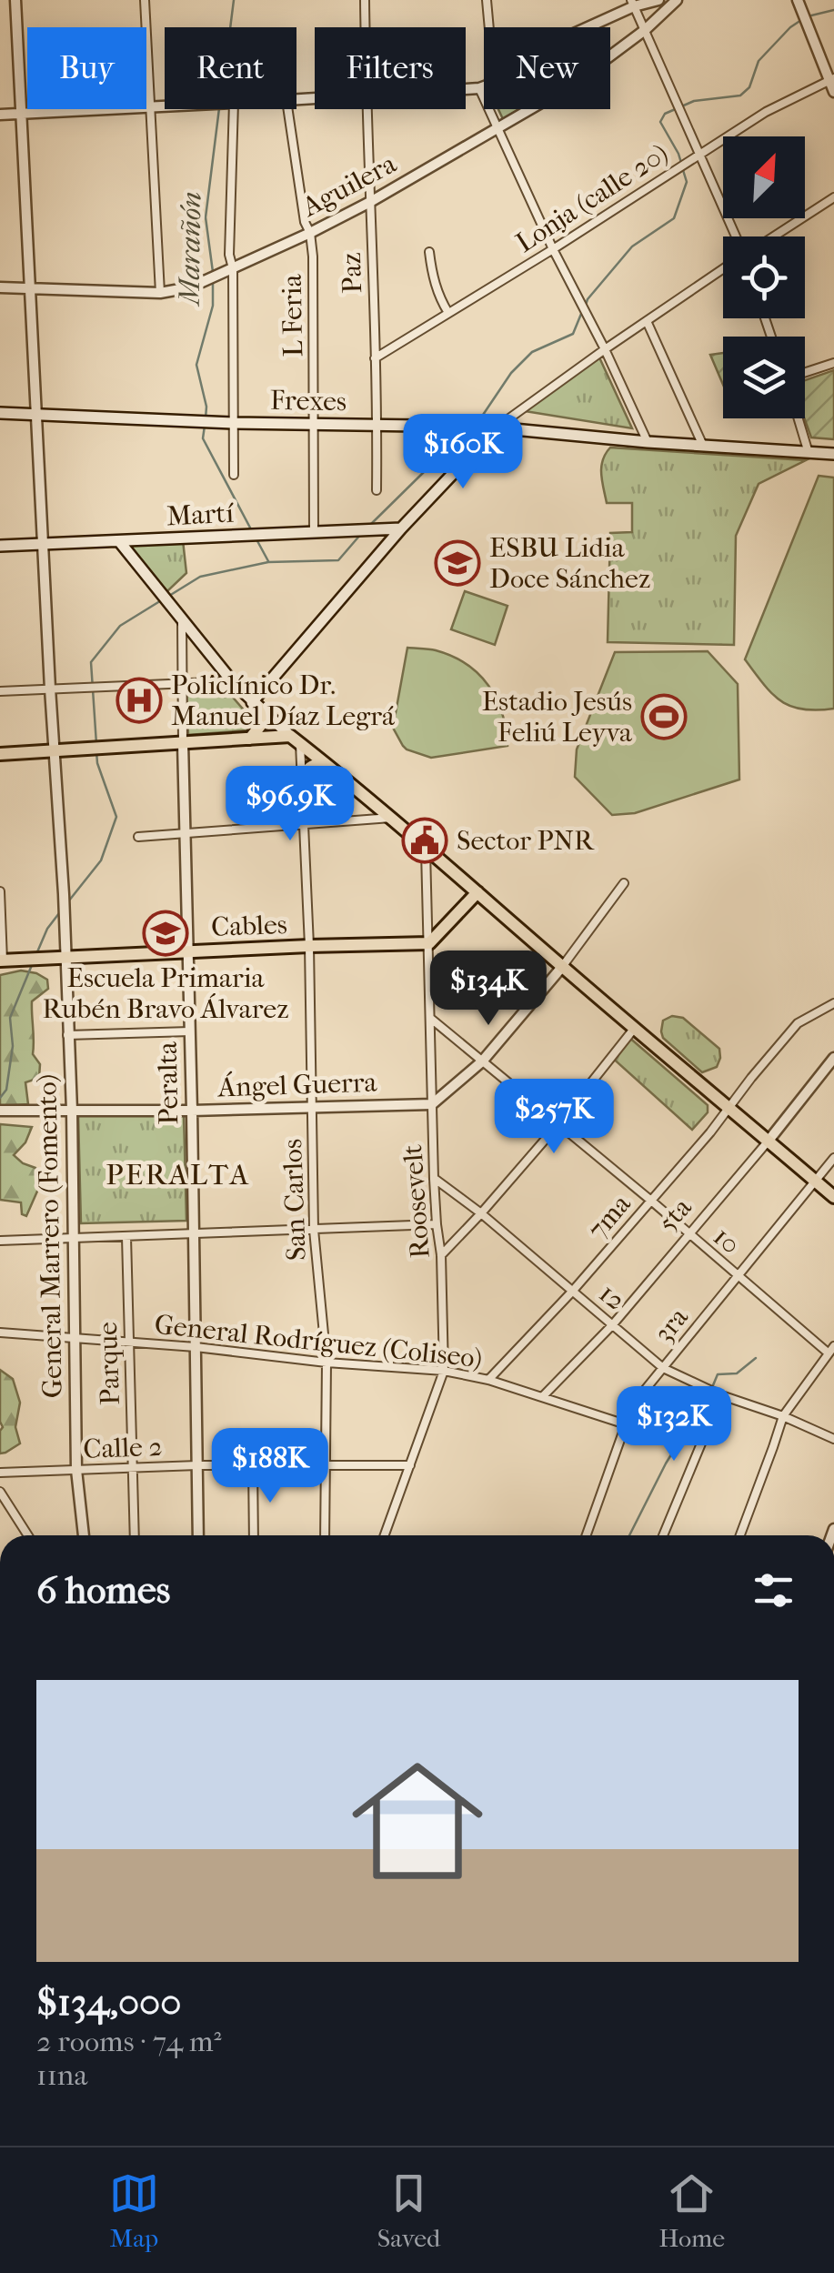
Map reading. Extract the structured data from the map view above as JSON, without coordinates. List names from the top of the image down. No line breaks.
{"streets":{"main road":["Frexes","Martí","Cables"],"street":["Aguilera","Lonja (calle 20)","Paz","L Feria","Peralta","Ángel Guerra","San Carlos","Roosevelt","5ta","7ma","General Marrero (Fomento)","10","12","3ra","General Rodríguez (Coliseo)","Parque","Calle 2"]},"crossings":[["Aguilera","Paz"],["Aguilera","L Feria"],["Lonja (calle 20)","Paz"],["Paz","Frexes"],["L Feria","Frexes"],["L Feria","Martí"],["Cables","Peralta"],["Cables","San Carlos"],["Cables","Roosevelt"],["Cables","General Marrero (Fomento)"],["Peralta","Ángel Guerra"],["Peralta","General Rodríguez (Coliseo)"],["Peralta","Calle 2"],["Ángel Guerra","San Carlos"],["Ángel Guerra","Roosevelt"],["Ángel Guerra","General Marrero (Fomento)"],["San Carlos","General Rodríguez (Coliseo)"],["San Carlos","Calle 2"],["Roosevelt","10"],["Roosevelt","12"],["Roosevelt","General Rodríguez (Coliseo)"],["Roosevelt","Calle 2"],["5ta","10"],["5ta","12"],["5ta","General Rodríguez (Coliseo)"],["7ma","10"],["7ma","12"],["7ma","General Rodríguez (Coliseo)"],["General Marrero (Fomento)","General Rodríguez (Coliseo)"],["General Marrero (Fomento)","Calle 2"],["10","3ra"],["12","3ra"],["3ra","General Rodríguez (Coliseo)"],["General Rodríguez (Coliseo)","Parque"],["Parque","Calle 2"]],"districts":["PERALTA"],"water":["Marañón"],"places":{"school or university":["ESBU Lidia Doce Sánchez","Escuela Primaria Rubén Bravo Álvarez"],"hospital":["Policlínico Dr. Manuel Díaz Legrá"],"sports":["Estadio Jesús Feliú Leyva"],"public building":["Sector PNR"]},"north":"top right","page":{"chip":["Buy","Rent","Filters","New"],"price":["$160K","$96.9K","$134K","$257K","$132K","$188K"],"heading":"6 homes","list":[{"name":"$134,000","note":"2 rooms · 74 m² · 11na"}],"tabs":["Map","Saved","Home"]}}
